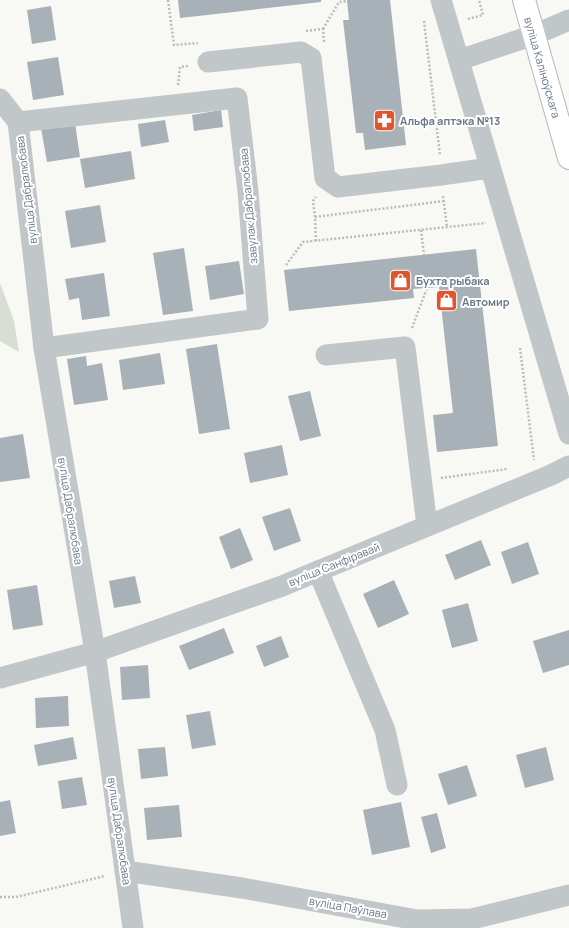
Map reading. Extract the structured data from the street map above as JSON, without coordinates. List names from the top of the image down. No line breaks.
{"streets":{"main road":["вуліца Каліноўскага"],"street":["вуліца Дабралюбава","завулак Дабралюбава","вуліца Санфіравай","вуліца Паўлава"]},"crossings":[["вуліца Дабралюбава","завулак Дабралюбава"],["вуліца Дабралюбава","вуліца Санфіравай"],["вуліца Дабралюбава","вуліца Паўлава"]],"places":{"pharmacy":["Альфа аптэка №13"],"shop":["Бухта рыбака","Автомир"]}}
